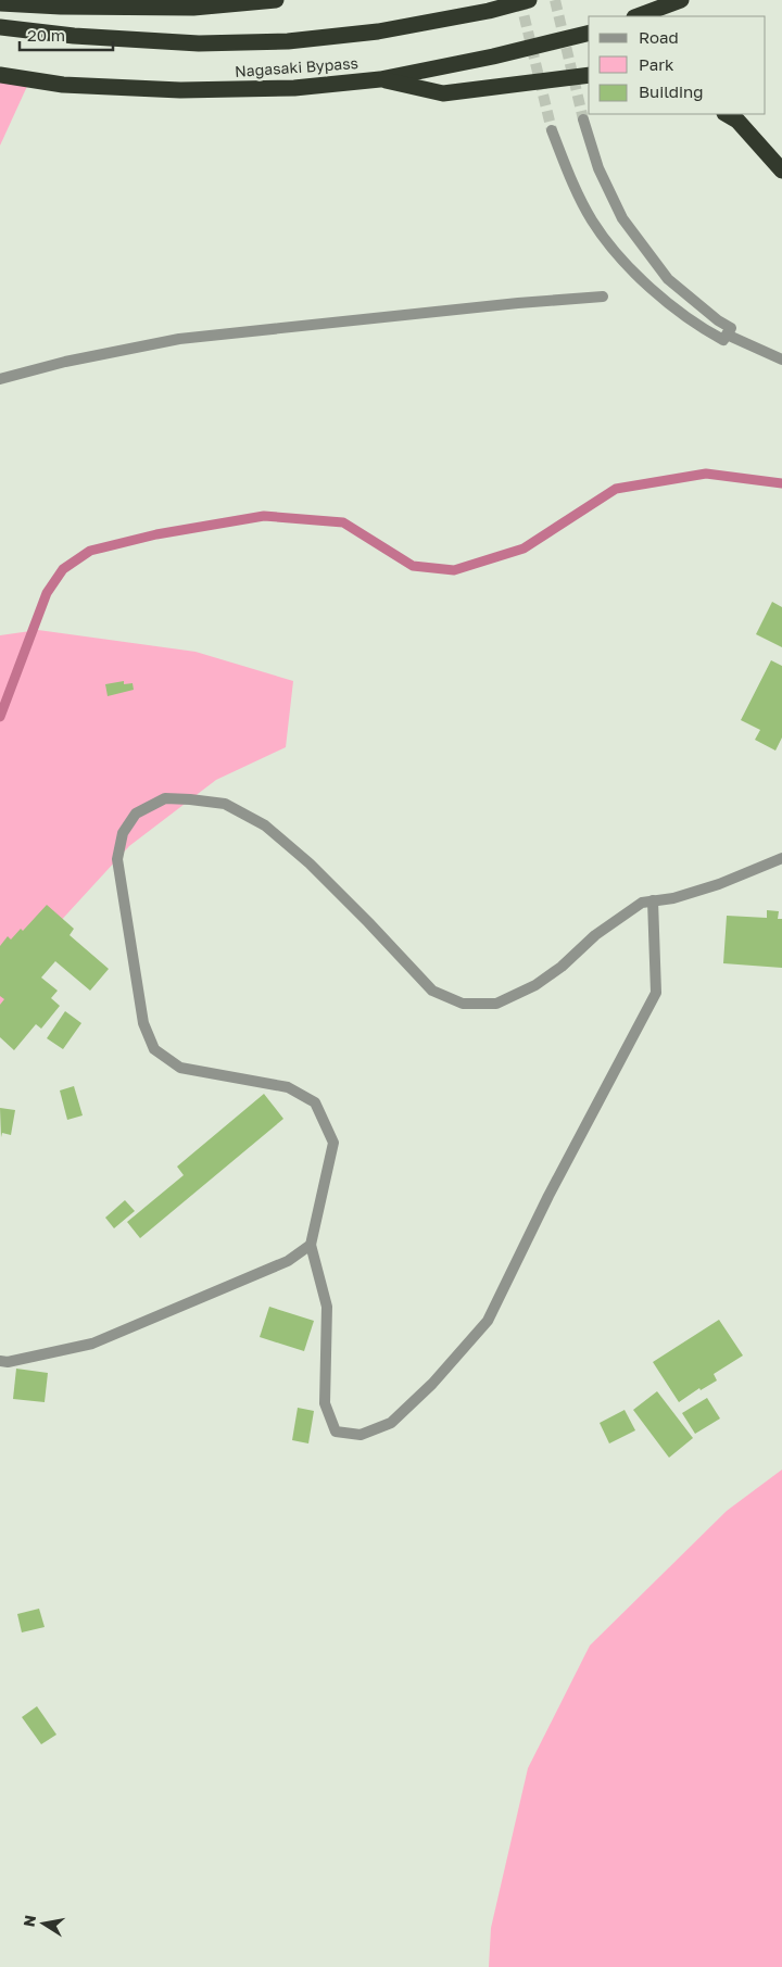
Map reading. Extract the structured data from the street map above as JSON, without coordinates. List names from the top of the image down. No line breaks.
{"streets":{"highway":["Nagasaki Bypass"]},"legend":["Road","Park","Building"],"scale_bar":"20 m","north":"left"}
